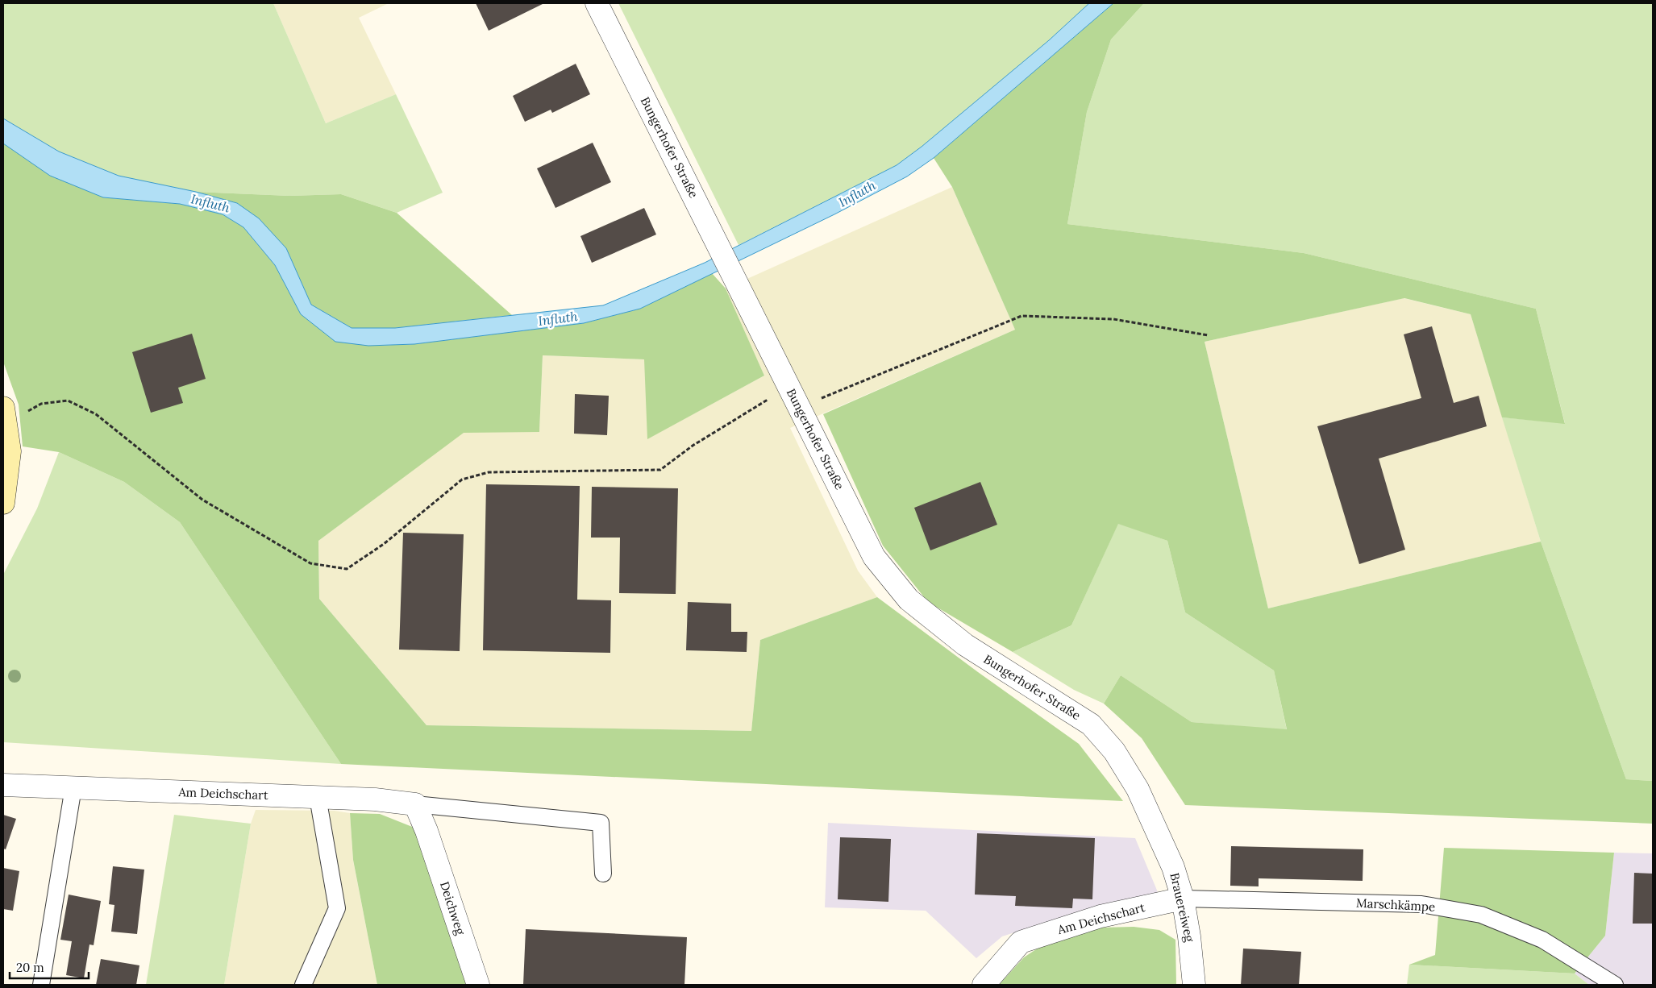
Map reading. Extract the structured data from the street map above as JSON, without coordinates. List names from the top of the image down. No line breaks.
{"streets":{"street":["Bungerhofer Straße","Am Deichschart","Brauereiweg","Deichweg"],"lane":["Marschkämpe"]},"crossings":[["Bungerhofer Straße","Brauereiweg"],["Am Deichschart","Marschkämpe"],["Am Deichschart","Brauereiweg"],["Am Deichschart","Deichweg"],["Marschkämpe","Brauereiweg"]],"water":["Influth"],"scale_bar":"20 m"}
